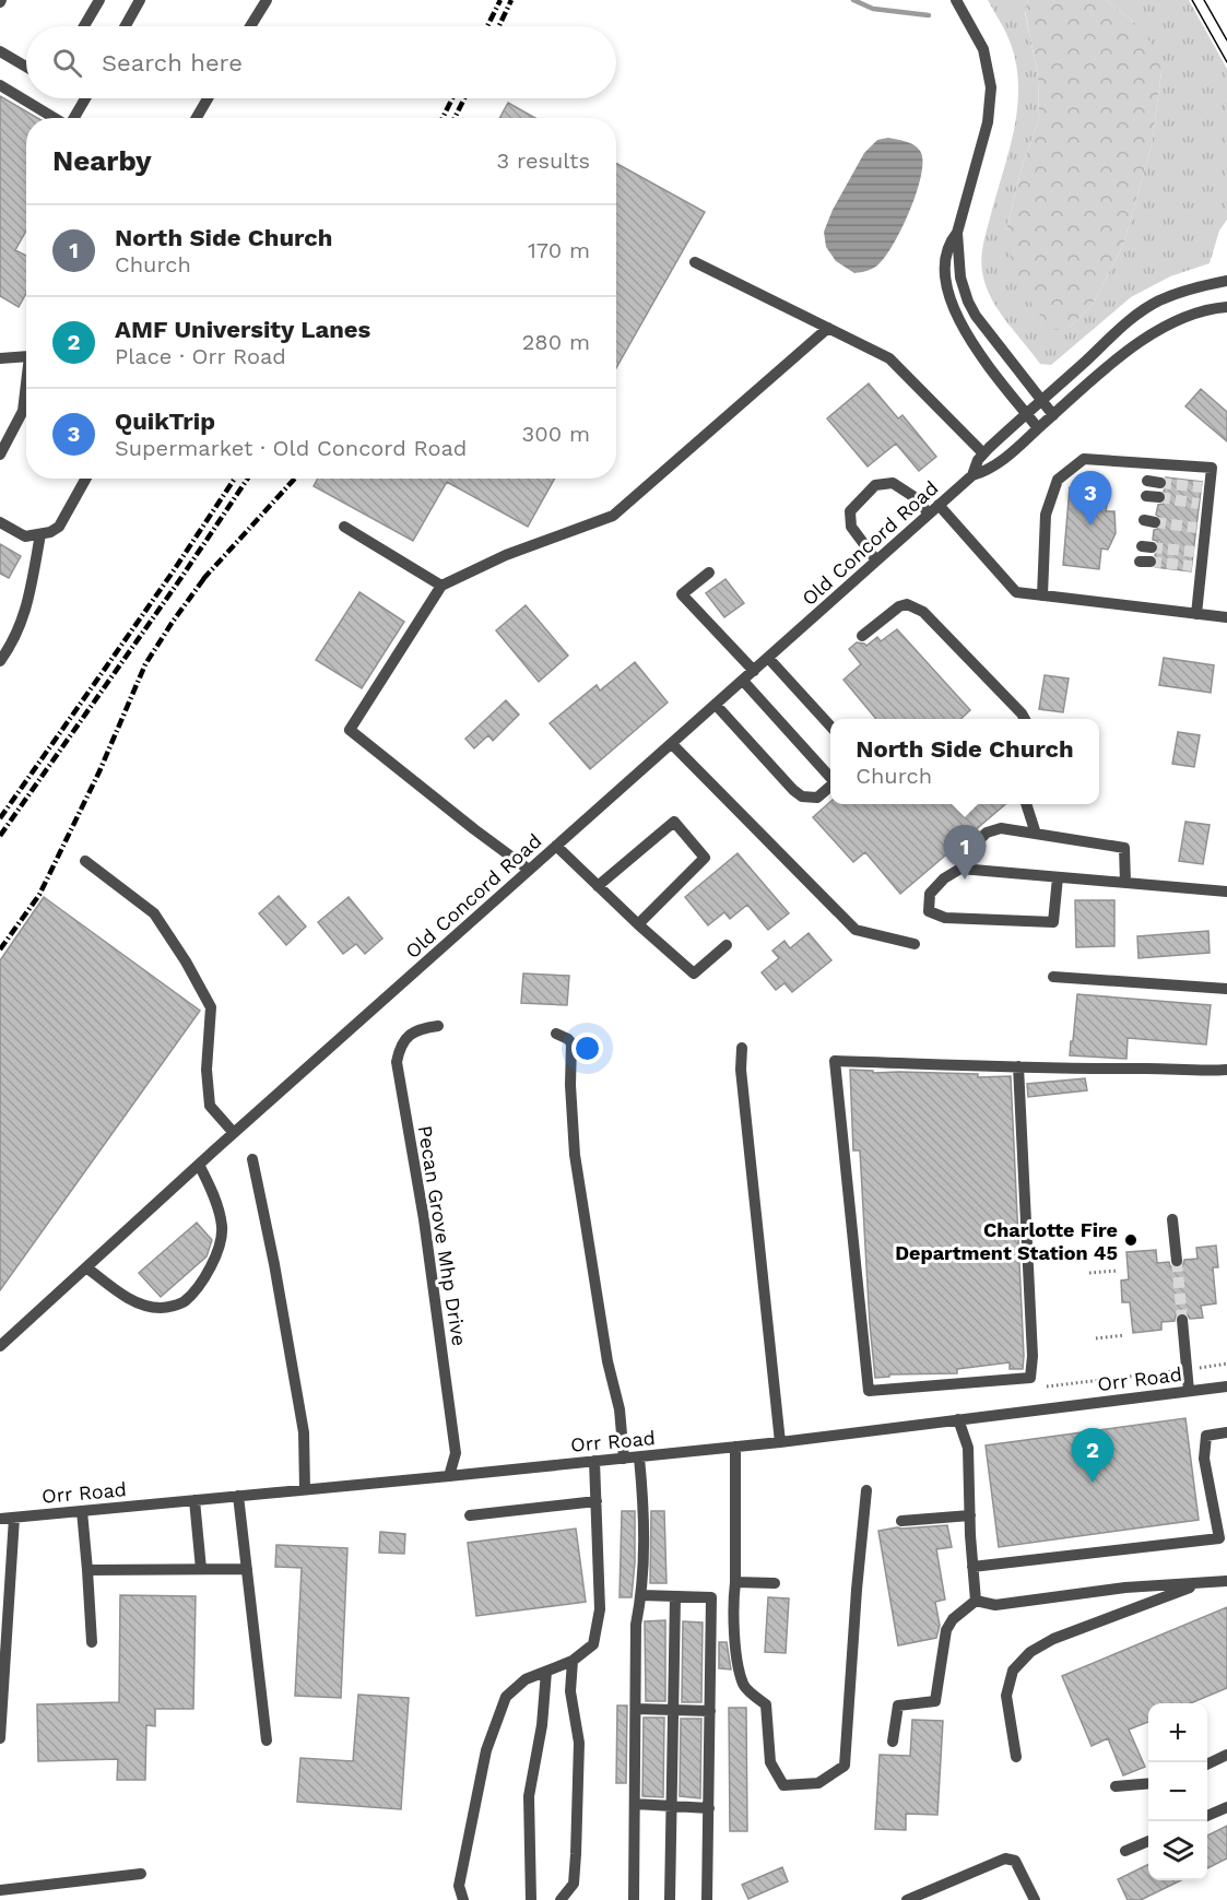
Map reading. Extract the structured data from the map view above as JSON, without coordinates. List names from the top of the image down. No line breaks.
{"streets":{"street":["Old Concord Road","Pecan Grove Mhp Drive","Orr Road"]},"crossings":[["Pecan Grove Mhp Drive","Orr Road"]],"places":["Charlotte Fire Department Station 45"],"page":{"search":"Search here","heading":["Nearby","3 results"],"list":[{"mark":"1","name":"North Side Church","note":"Church","value":"170 m"},{"mark":"2","name":"AMF University Lanes","note":"Place · Orr Road","value":"280 m"},{"mark":"3","name":"QuikTrip","note":"Supermarket · Old Concord Road","value":"300 m"}],"pins":["3","1","2"],"popup":["North Side Church","Church"],"map_buttons":["+","−"]}}
